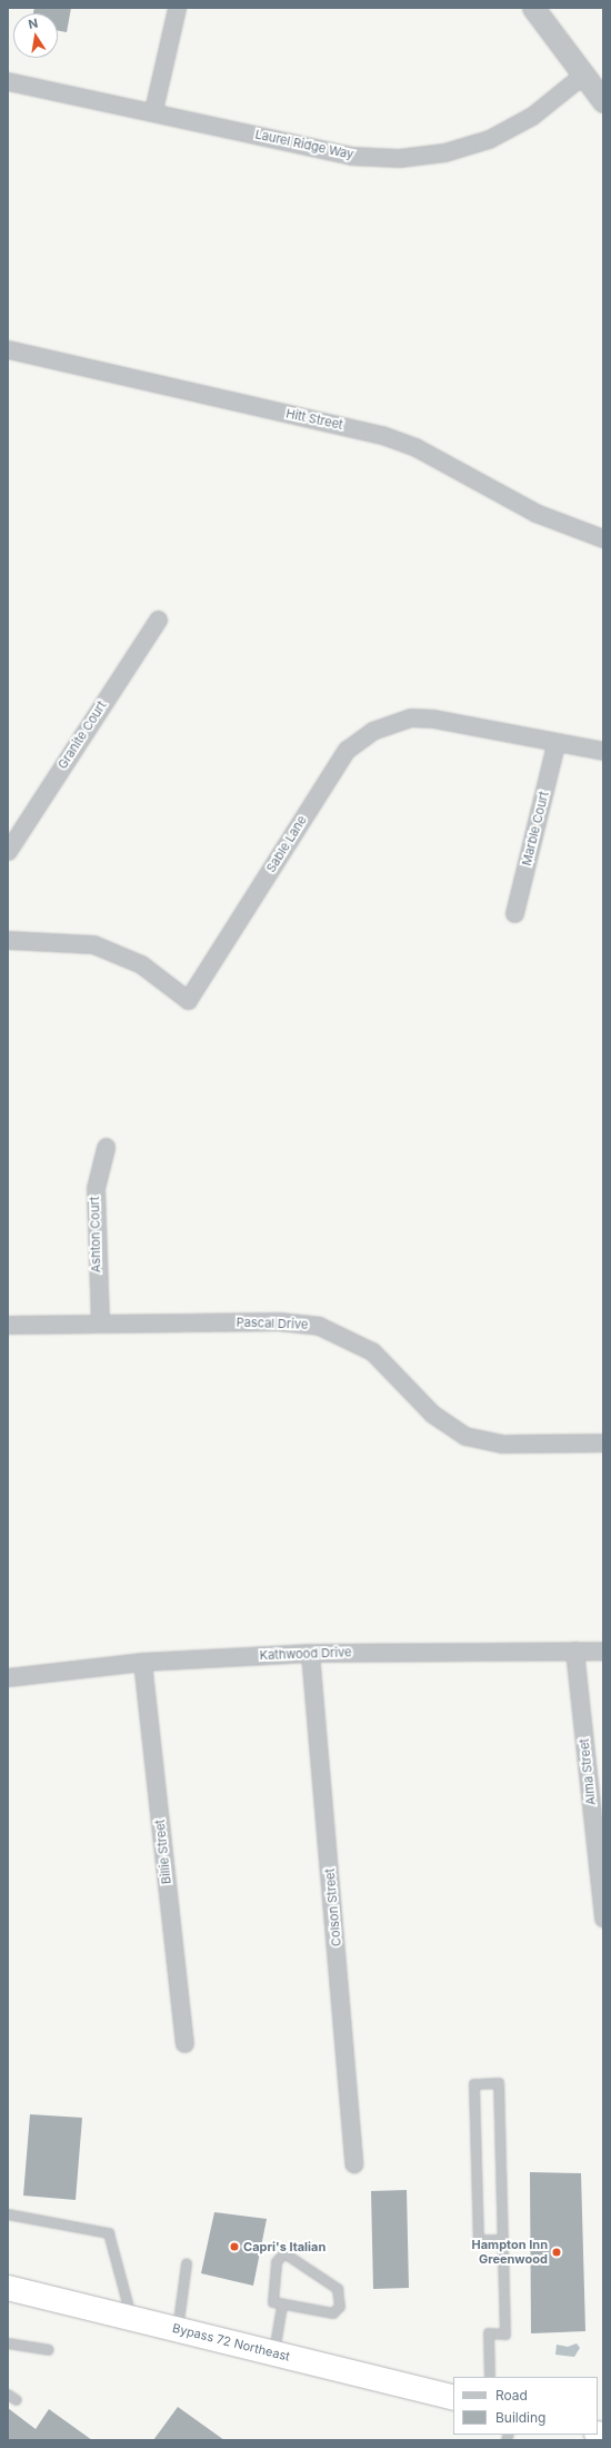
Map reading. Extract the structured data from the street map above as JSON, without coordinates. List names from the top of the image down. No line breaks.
{"streets":{"highway":["Bypass 72 Northeast"],"street":["Laurel Ridge Way","Hitt Street","Granite Court","Marble Court","Sable Lane","Ashton Court","Pascal Drive","Kathwood Drive","Alma Street","Billie Street","Colson Street"]},"crossings":[["Marble Court","Sable Lane"],["Ashton Court","Pascal Drive"],["Kathwood Drive","Alma Street"],["Kathwood Drive","Billie Street"],["Kathwood Drive","Colson Street"]],"places":["Capri's Italian","Hampton Inn Greenwood"],"legend":["Road","Building"],"north":"top"}
